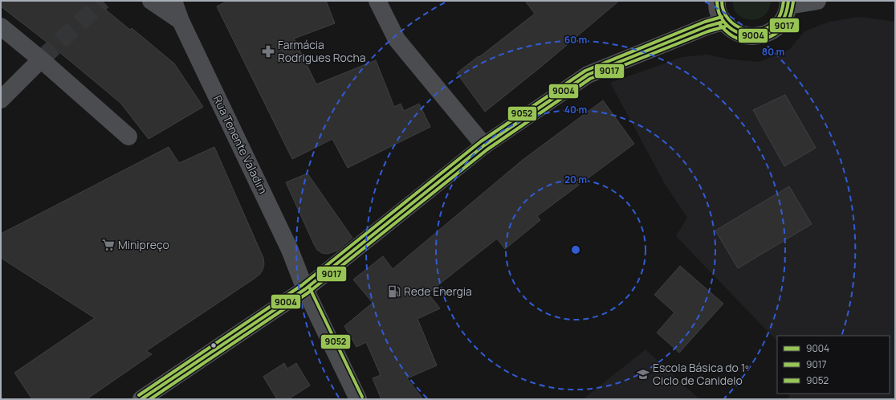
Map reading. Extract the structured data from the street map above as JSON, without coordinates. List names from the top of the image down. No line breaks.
{"streets":{"street":["Rua Tenente Valadim"]},"places":{"pharmacy":["Farmácia Rodrigues Rocha"],"supermarket":["Minipreço"],"fuel station":["Rede Energia"],"school or university":["Escola Básica do 1º Ciclo de Canidelo"]},"lines":["transit line 9004","transit line 9052","transit line 9017"],"legend":["9004","9017","9052"],"rings":["60 m","80 m","40 m","20 m"]}
